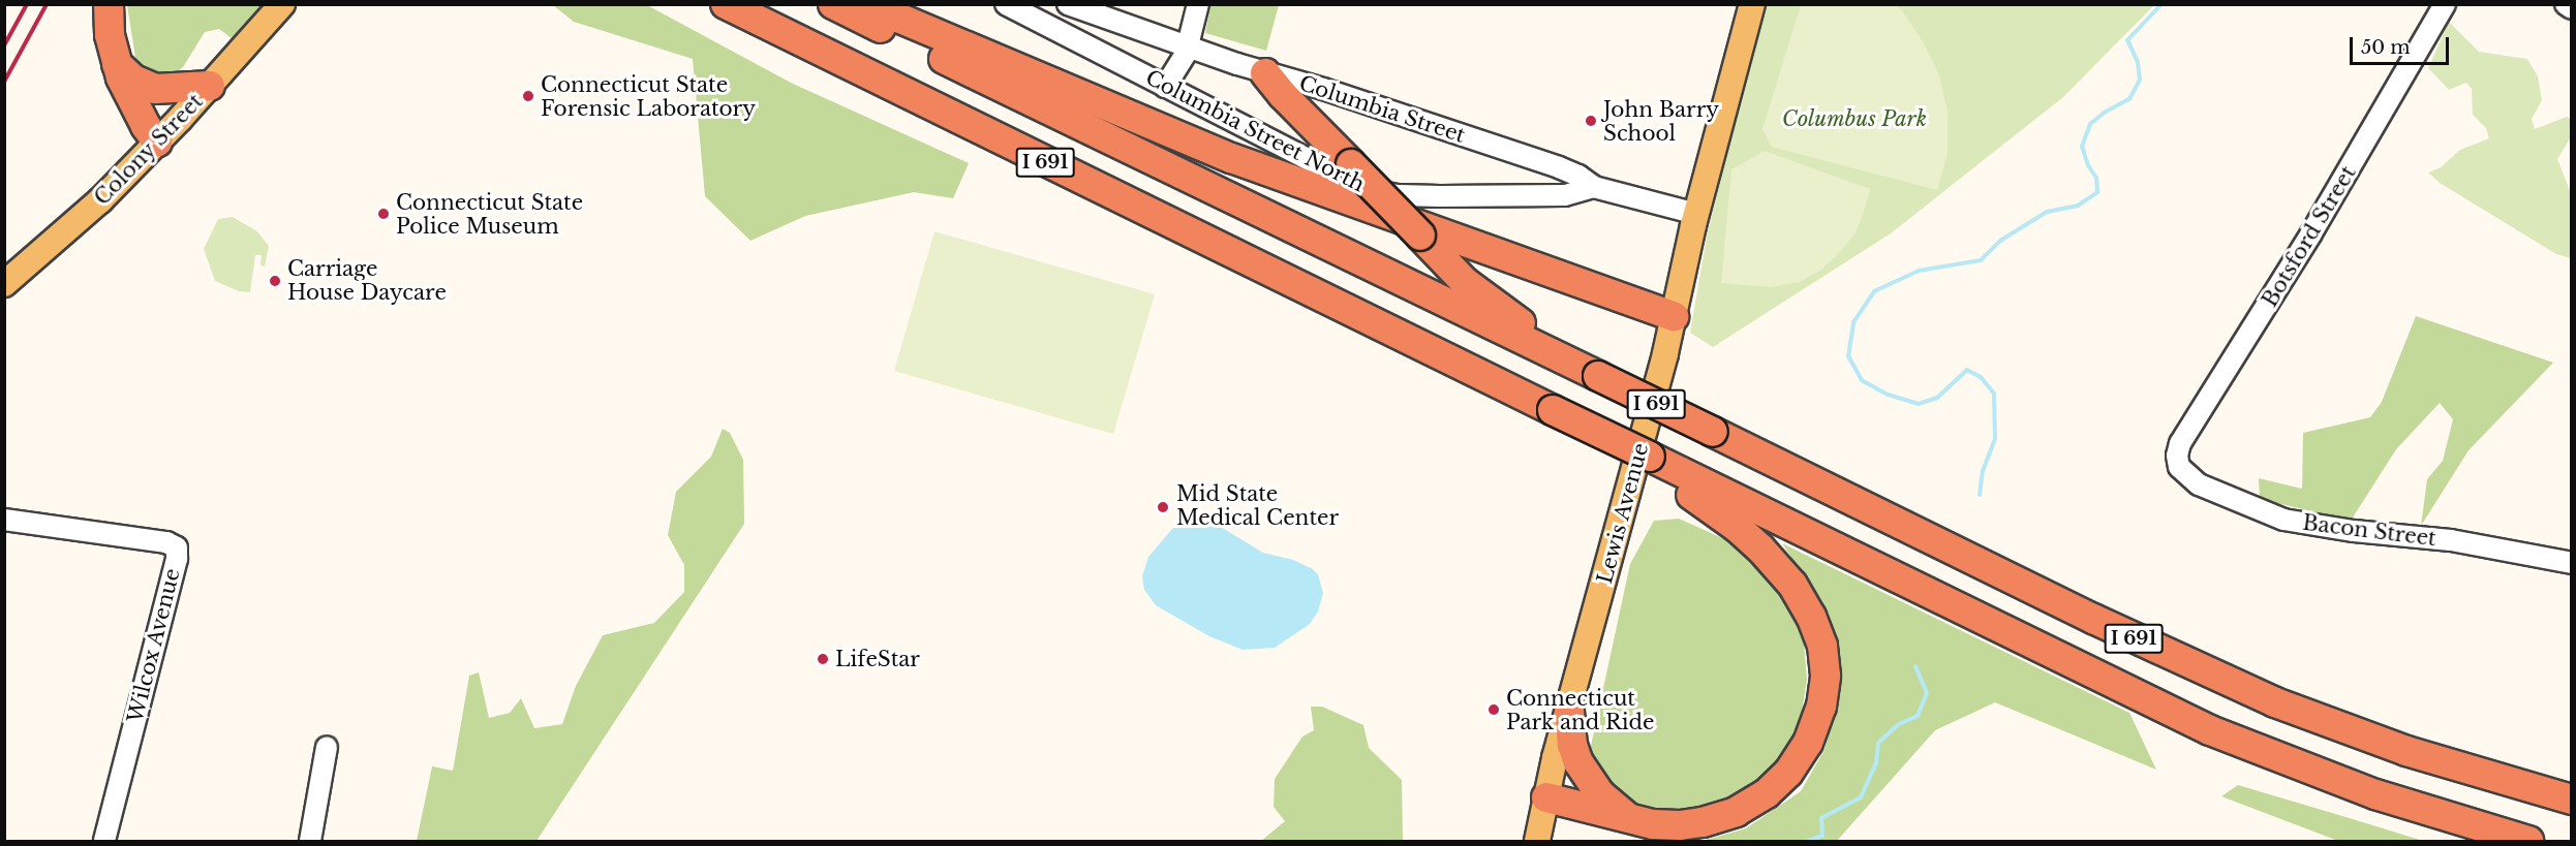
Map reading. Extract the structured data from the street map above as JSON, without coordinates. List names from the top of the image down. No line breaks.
{"streets":{"highway":["I 691"],"main road":["Colony Street","Lewis Avenue"],"street":["Columbia Street","Columbia Street North","Botsford Street","Bacon Street","Wilcox Avenue"]},"crossings":[["Columbia Street","Columbia Street North"],["Columbia Street","Lewis Avenue"],["Botsford Street","Bacon Street"]],"parks":["Columbus Park"],"places":["Connecticut State Forensic Laboratory","John Barry School","Connecticut State Police Museum","Carriage House Daycare","Mid State Medical Center","LifeStar","Connecticut Park and Ride"],"scale_bar":"50 m"}
